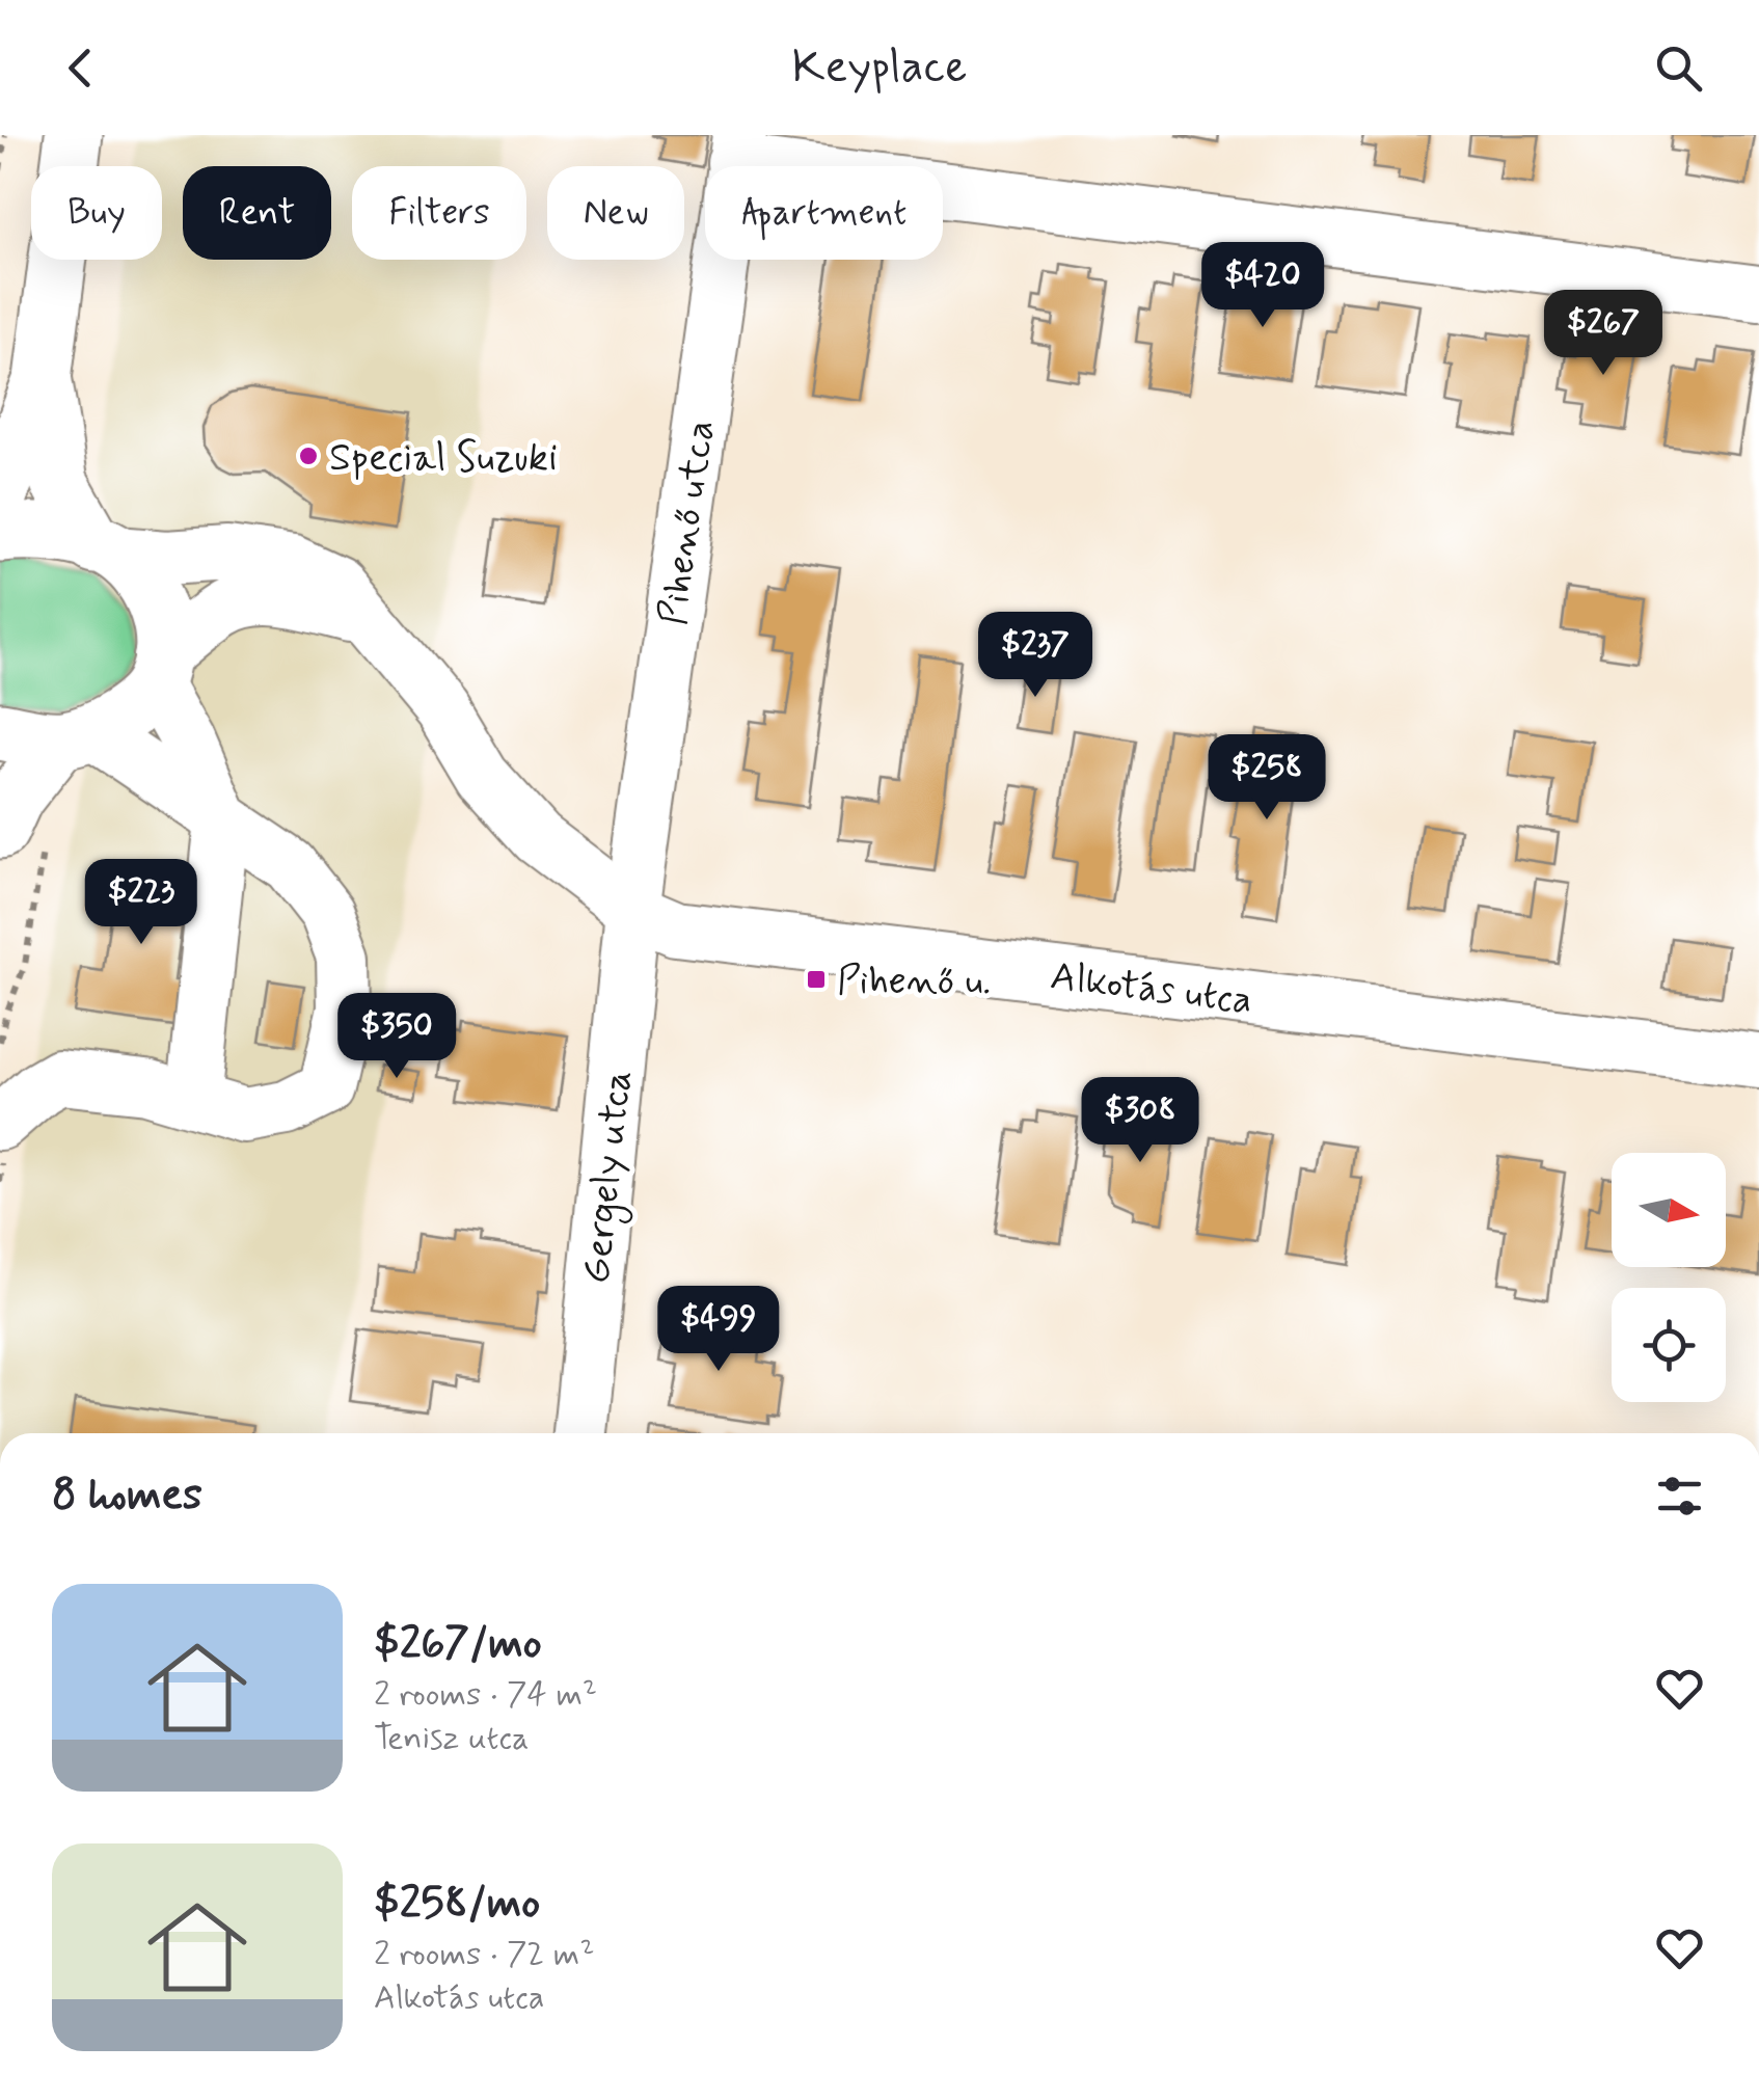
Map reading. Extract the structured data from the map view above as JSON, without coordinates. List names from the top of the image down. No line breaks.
{"streets":{"street":["Pihenő utca","Alkotás utca","Gergely utca"]},"crossings":[["Pihenő utca","Alkotás utca"],["Pihenő utca","Gergely utca"],["Alkotás utca","Gergely utca"]],"places":{"other":["Special Suzuki"],"transit":["Pihenő u."]},"north":"right","page":{"header":"Keyplace","chip":["Buy","Rent","Filters","New","Apartment"],"price":["$420","$267","$237","$258","$223","$350","$308","$499"],"heading":"8 homes","list":[{"name":"$267/mo","note":"2 rooms · 74 m² · Tenisz utca"},{"name":"$258/mo","note":"2 rooms · 72 m² · Alkotás utca"}]}}
